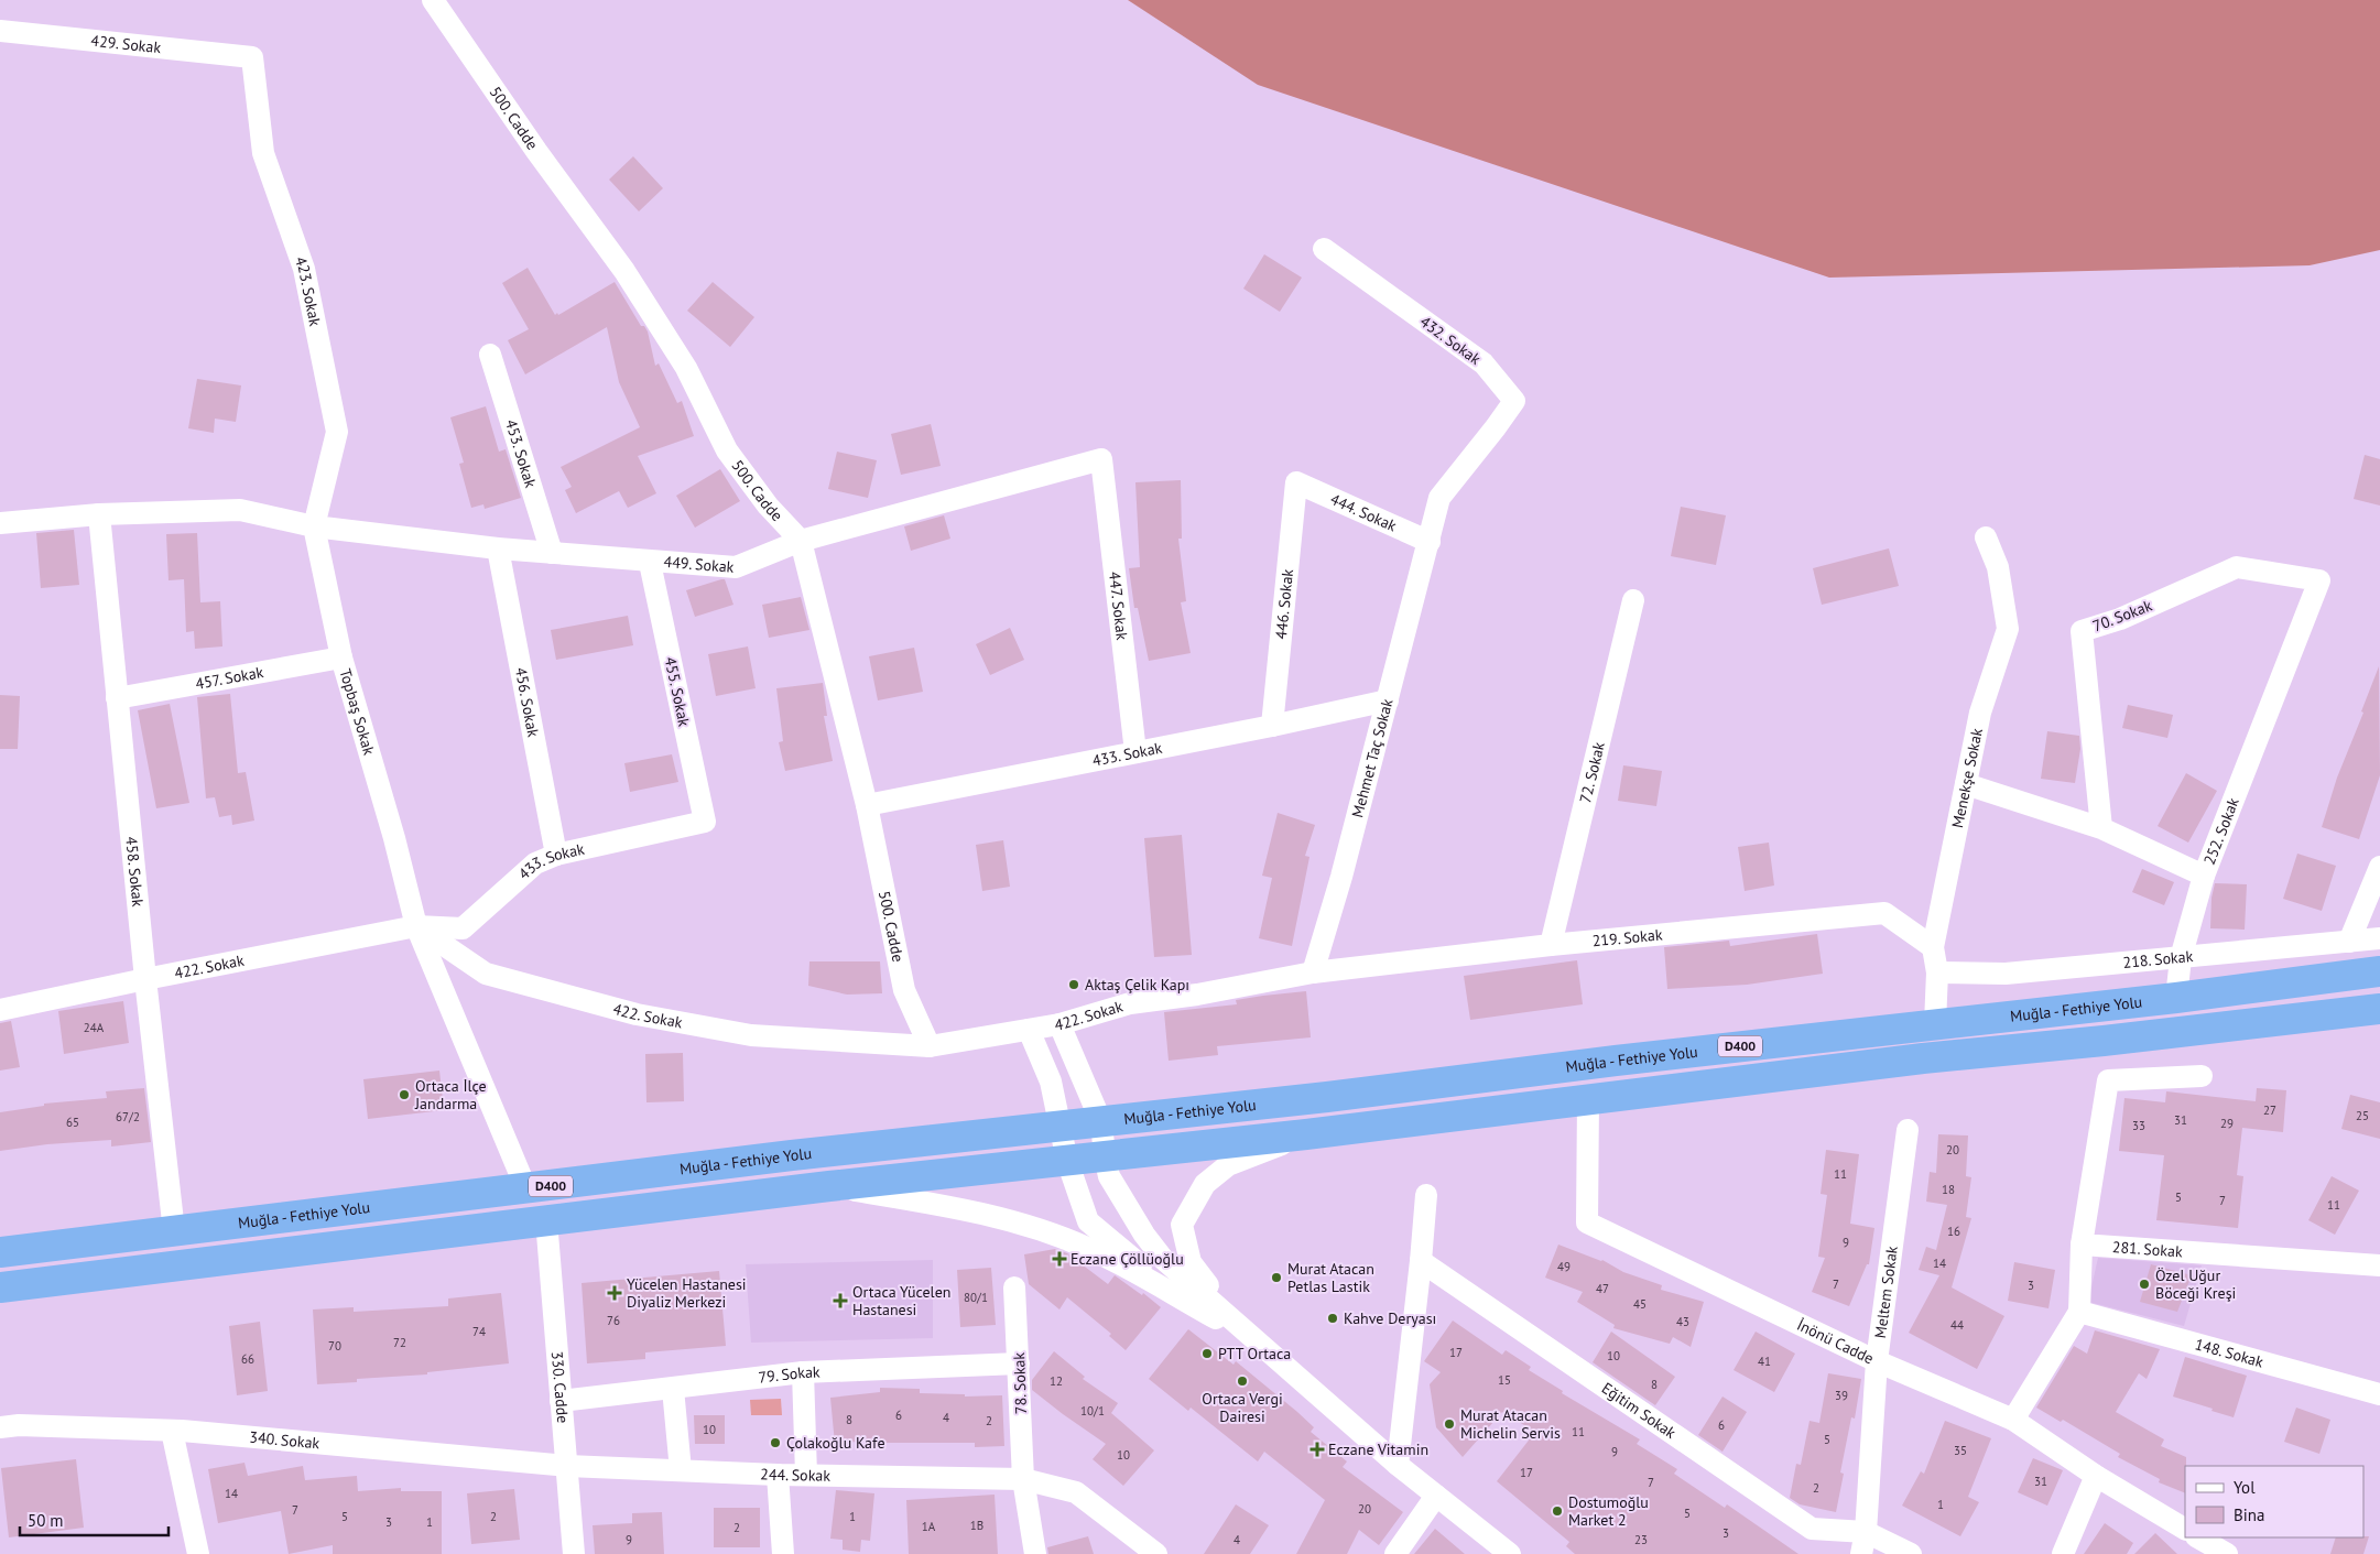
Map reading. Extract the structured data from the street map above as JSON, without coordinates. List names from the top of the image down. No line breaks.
{"streets":{"highway":["Muğla - Fethiye Yolu","D400"],"street":["429. Sokak","500. Cadde","423. Sokak","432. Sokak","453. Sokak","444. Sokak","449. Sokak","446. Sokak","447. Sokak","70. Sokak","457. Sokak","455. Sokak","456. Sokak","Topbaş Sokak","433. Sokak","Mehmet Taç Sokak","72. Sokak","Menekşe Sokak","252. Sokak","458. Sokak","219. Sokak","218. Sokak","422. Sokak","281. Sokak","Meltem Sokak","İnönü Cadde","148. Sokak","79. Sokak","78. Sokak","330. Cadde","Eğitim Sokak","340. Sokak","244. Sokak"]},"crossings":[["429. Sokak","423. Sokak"],["500. Cadde","449. Sokak"],["500. Cadde","433. Sokak"],["500. Cadde","422. Sokak"],["423. Sokak","449. Sokak"],["423. Sokak","Topbaş Sokak"],["432. Sokak","444. Sokak"],["432. Sokak","Mehmet Taç Sokak"],["453. Sokak","449. Sokak"],["444. Sokak","446. Sokak"],["444. Sokak","Mehmet Taç Sokak"],["449. Sokak","447. Sokak"],["449. Sokak","455. Sokak"],["449. Sokak","456. Sokak"],["449. Sokak","Topbaş Sokak"],["446. Sokak","433. Sokak"],["447. Sokak","433. Sokak"],["70. Sokak","252. Sokak"],["457. Sokak","Topbaş Sokak"],["457. Sokak","458. Sokak"],["455. Sokak","433. Sokak"],["456. Sokak","433. Sokak"],["Topbaş Sokak","433. Sokak"],["Topbaş Sokak","422. Sokak"],["Topbaş Sokak","Muğla - Fethiye Yolu"],["433. Sokak","Mehmet Taç Sokak"],["433. Sokak","422. Sokak"],["Mehmet Taç Sokak","219. Sokak"],["Mehmet Taç Sokak","422. Sokak"],["72. Sokak","219. Sokak"],["Menekşe Sokak","252. Sokak"],["Menekşe Sokak","219. Sokak"],["Menekşe Sokak","218. Sokak"],["Menekşe Sokak","Muğla - Fethiye Yolu"],["458. Sokak","422. Sokak"],["458. Sokak","Muğla - Fethiye Yolu"],["219. Sokak","422. Sokak"],["D400","İnönü Cadde"],["D400","330. Cadde"],["Meltem Sokak","İnönü Cadde"],["Meltem Sokak","Eğitim Sokak"],["79. Sokak","78. Sokak"],["79. Sokak","330. Cadde"],["78. Sokak","244. Sokak"],["330. Cadde","340. Sokak"],["330. Cadde","244. Sokak"],["340. Sokak","244. Sokak"]],"places":{"other":["Aktaş Çelik Kapı","Ortaca İlçe Jandarma","Murat Atacan Petlas Lastik","Özel Uğur Böceği Kreşi","Kahve Deryası","PTT Ortaca","Ortaca Vergi Dairesi","Murat Atacan Michelin Servis","Çolakoğlu Kafe","Dostumoğlu Market 2"],"health":["Eczane Çöllüoğlu","Yücelen Hastanesi Diyaliz Merkezi","Ortaca Yücelen Hastanesi","Eczane Vitamin"]},"house_numbers":["24A","27","25","67/2","31","65","29","33","20","11","18","5","7","11","16","9","14","49","7","3","47","80/1","45","76","43","44","74","72","70","17","10","66","41","15","12","8","39","10/1","6","4","8","2","6","10","11","5","35","9","10","17","31","7","2","14","1","20","7","5","5","2","1","3","1","1B","1A","2","3","9","4","23"],"legend":["Yol","Bina"],"scale_bar":"50 m"}
